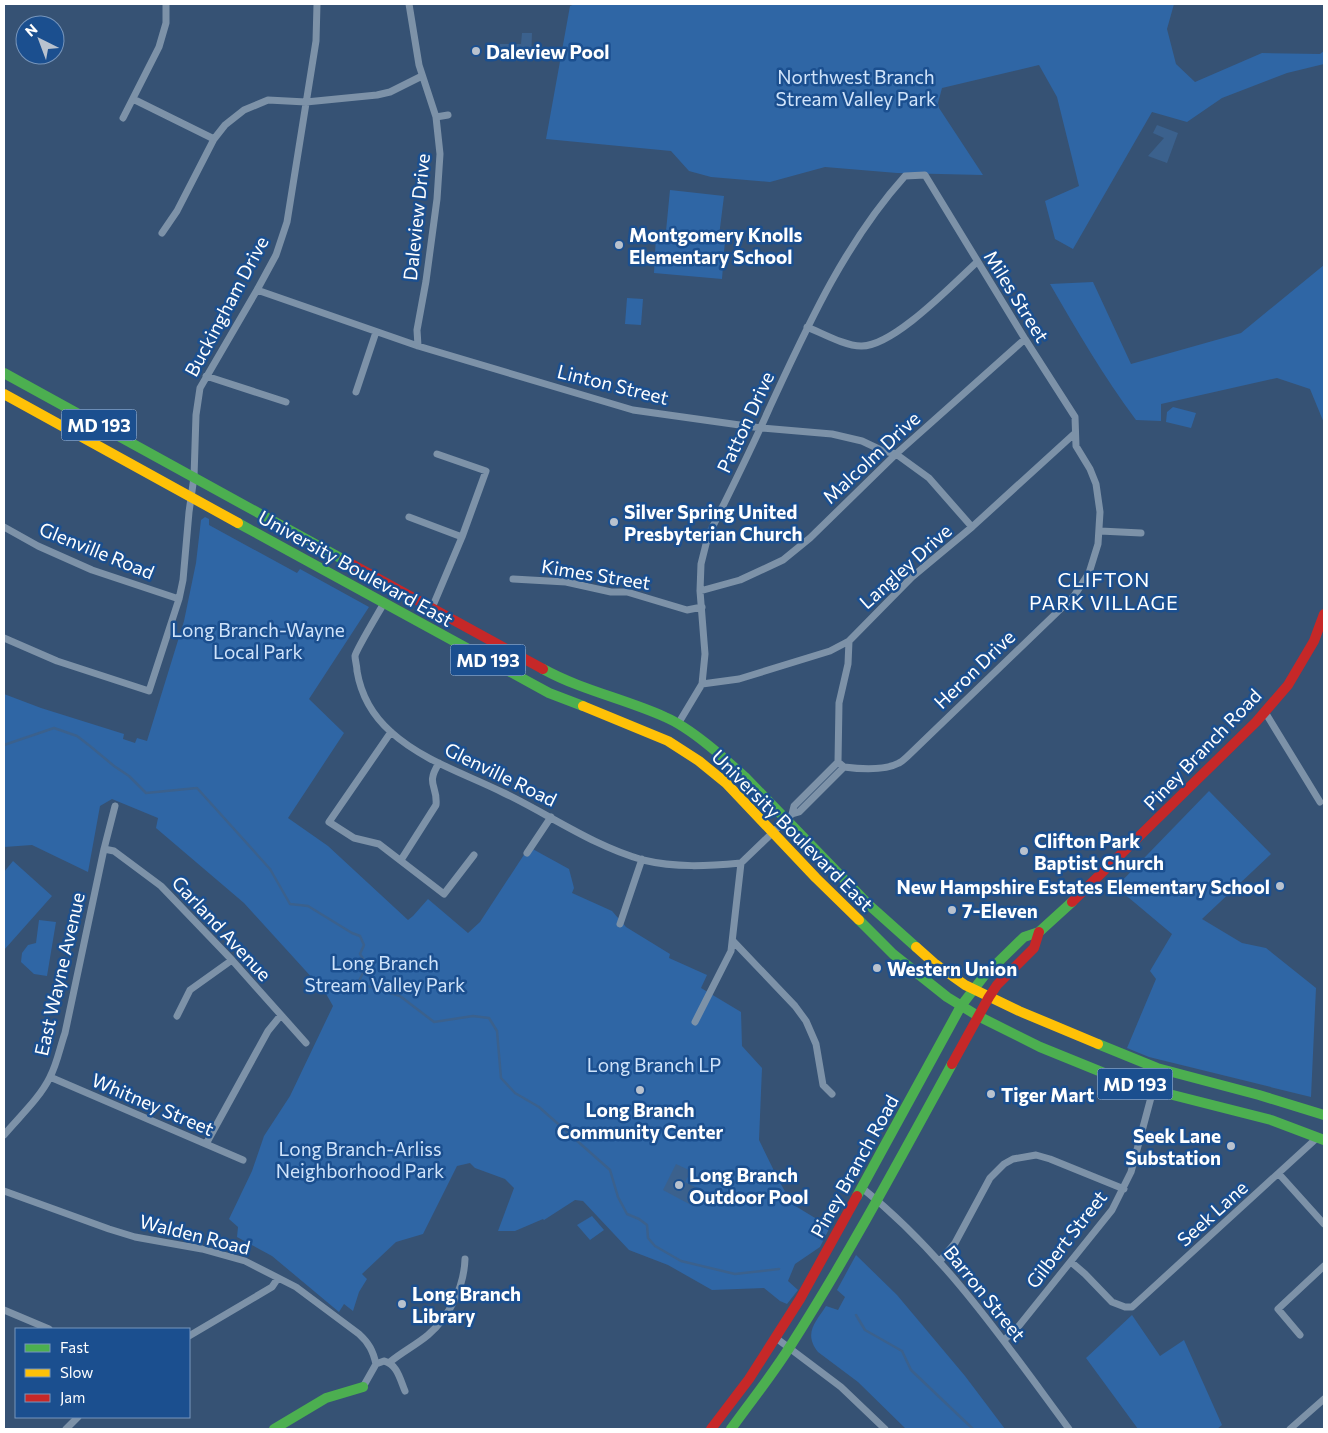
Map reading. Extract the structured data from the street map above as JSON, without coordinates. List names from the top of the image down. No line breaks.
{"streets":{"main road":["MD 193","University Boulevard East","Piney Branch Road"],"street":["Daleview Drive","Miles Street","Buckingham Drive","Linton Street","Patton Drive","Malcolm Drive","Glenville Road","Langley Drive","Kimes Street","Heron Drive","Garland Avenue","East Wayne Avenue","Whitney Street","Seek Lane","Walden Road","Gilbert Street","Barron Street"]},"crossings":[["Daleview Drive","Linton Street"],["Miles Street","Patton Drive"],["Miles Street","Malcolm Drive"],["Miles Street","Langley Drive"],["Miles Street","Heron Drive"],["Buckingham Drive","Linton Street"],["Buckingham Drive","University Boulevard East"],["Linton Street","Patton Drive"],["Linton Street","Malcolm Drive"],["Linton Street","Langley Drive"],["Patton Drive","Malcolm Drive"],["Patton Drive","University Boulevard East"],["Patton Drive","Kimes Street"],["Glenville Road","University Boulevard East"],["Langley Drive","Heron Drive"],["University Boulevard East","Piney Branch Road"],["University Boulevard East","Seek Lane"],["University Boulevard East","Gilbert Street"],["Piney Branch Road","Barron Street"],["Garland Avenue","East Wayne Avenue"],["East Wayne Avenue","Whitney Street"],["Seek Lane","Gilbert Street"],["Gilbert Street","Barron Street"]],"districts":["CLIFTON PARK VILLAGE"],"parks":["Northwest Branch Stream Valley Park","Long Branch-Wayne Local Park","Long Branch Stream Valley Park","Long Branch LP","Long Branch-Arliss Neighborhood Park"],"places":["Daleview Pool","Montgomery Knolls Elementary School","Silver Spring United Presbyterian Church","Clifton Park Baptist Church","New Hampshire Estates Elementary School","7-Eleven","Western Union","Long Branch Community Center","Tiger Mart","Seek Lane Substation","Long Branch Outdoor Pool","Long Branch Library"],"legend":["Fast","Slow","Jam"],"north":"top left"}
